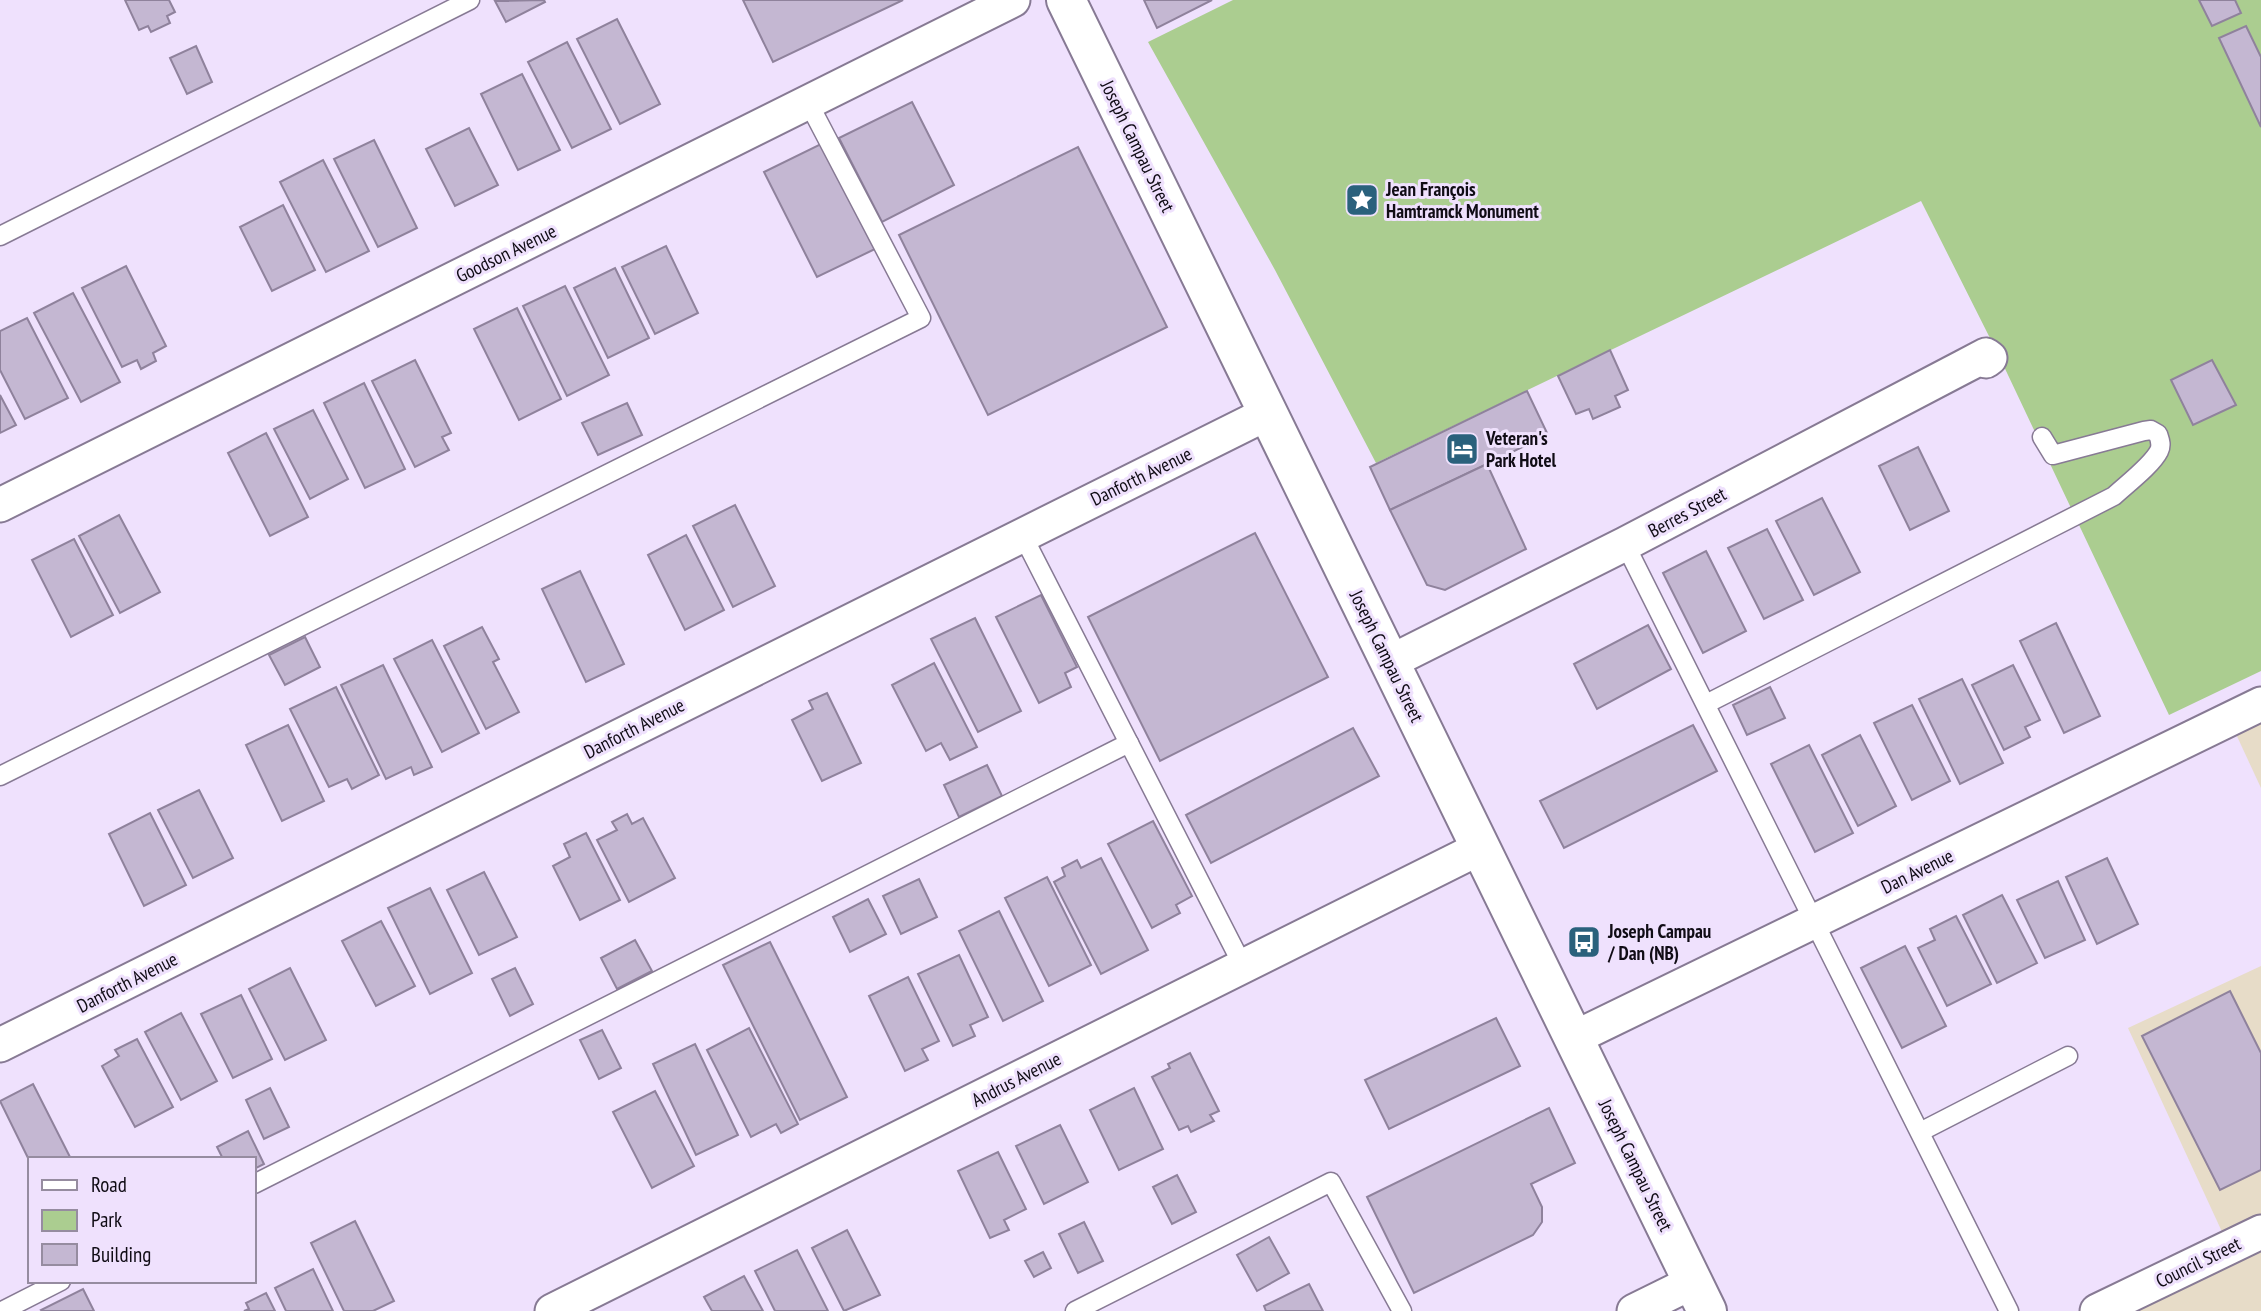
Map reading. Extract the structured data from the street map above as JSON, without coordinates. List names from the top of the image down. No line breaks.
{"streets":{"street":["Joseph Campau Street","Goodson Avenue","Danforth Avenue","Berres Street","Dan Avenue","Andrus Avenue","Council Street"]},"crossings":[["Joseph Campau Street","Danforth Avenue"],["Joseph Campau Street","Berres Street"],["Joseph Campau Street","Dan Avenue"],["Joseph Campau Street","Andrus Avenue"]],"places":{"place":["Jean François Hamtramck Monument"],"hotel":["Veteran's Park Hotel"],"bus stop":["Joseph Campau / Dan (NB)"]},"legend":["Road","Park","Building"]}
